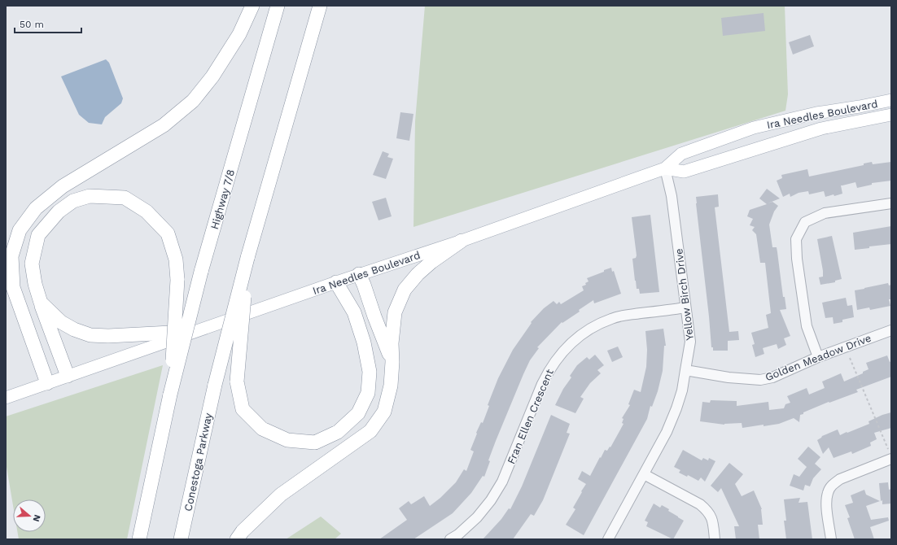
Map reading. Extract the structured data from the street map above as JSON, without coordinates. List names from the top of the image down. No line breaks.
{"streets":{"highway":["Highway 7/8","Conestoga Parkway"],"main road":["Ira Needles Boulevard"],"street":["Yellow Birch Drive","Golden Meadow Drive","Fran Ellen Crescent"]},"crossings":[["Ira Needles Boulevard","Yellow Birch Drive"],["Yellow Birch Drive","Golden Meadow Drive"],["Yellow Birch Drive","Fran Ellen Crescent"]],"scale_bar":"50 m","north":"right"}
